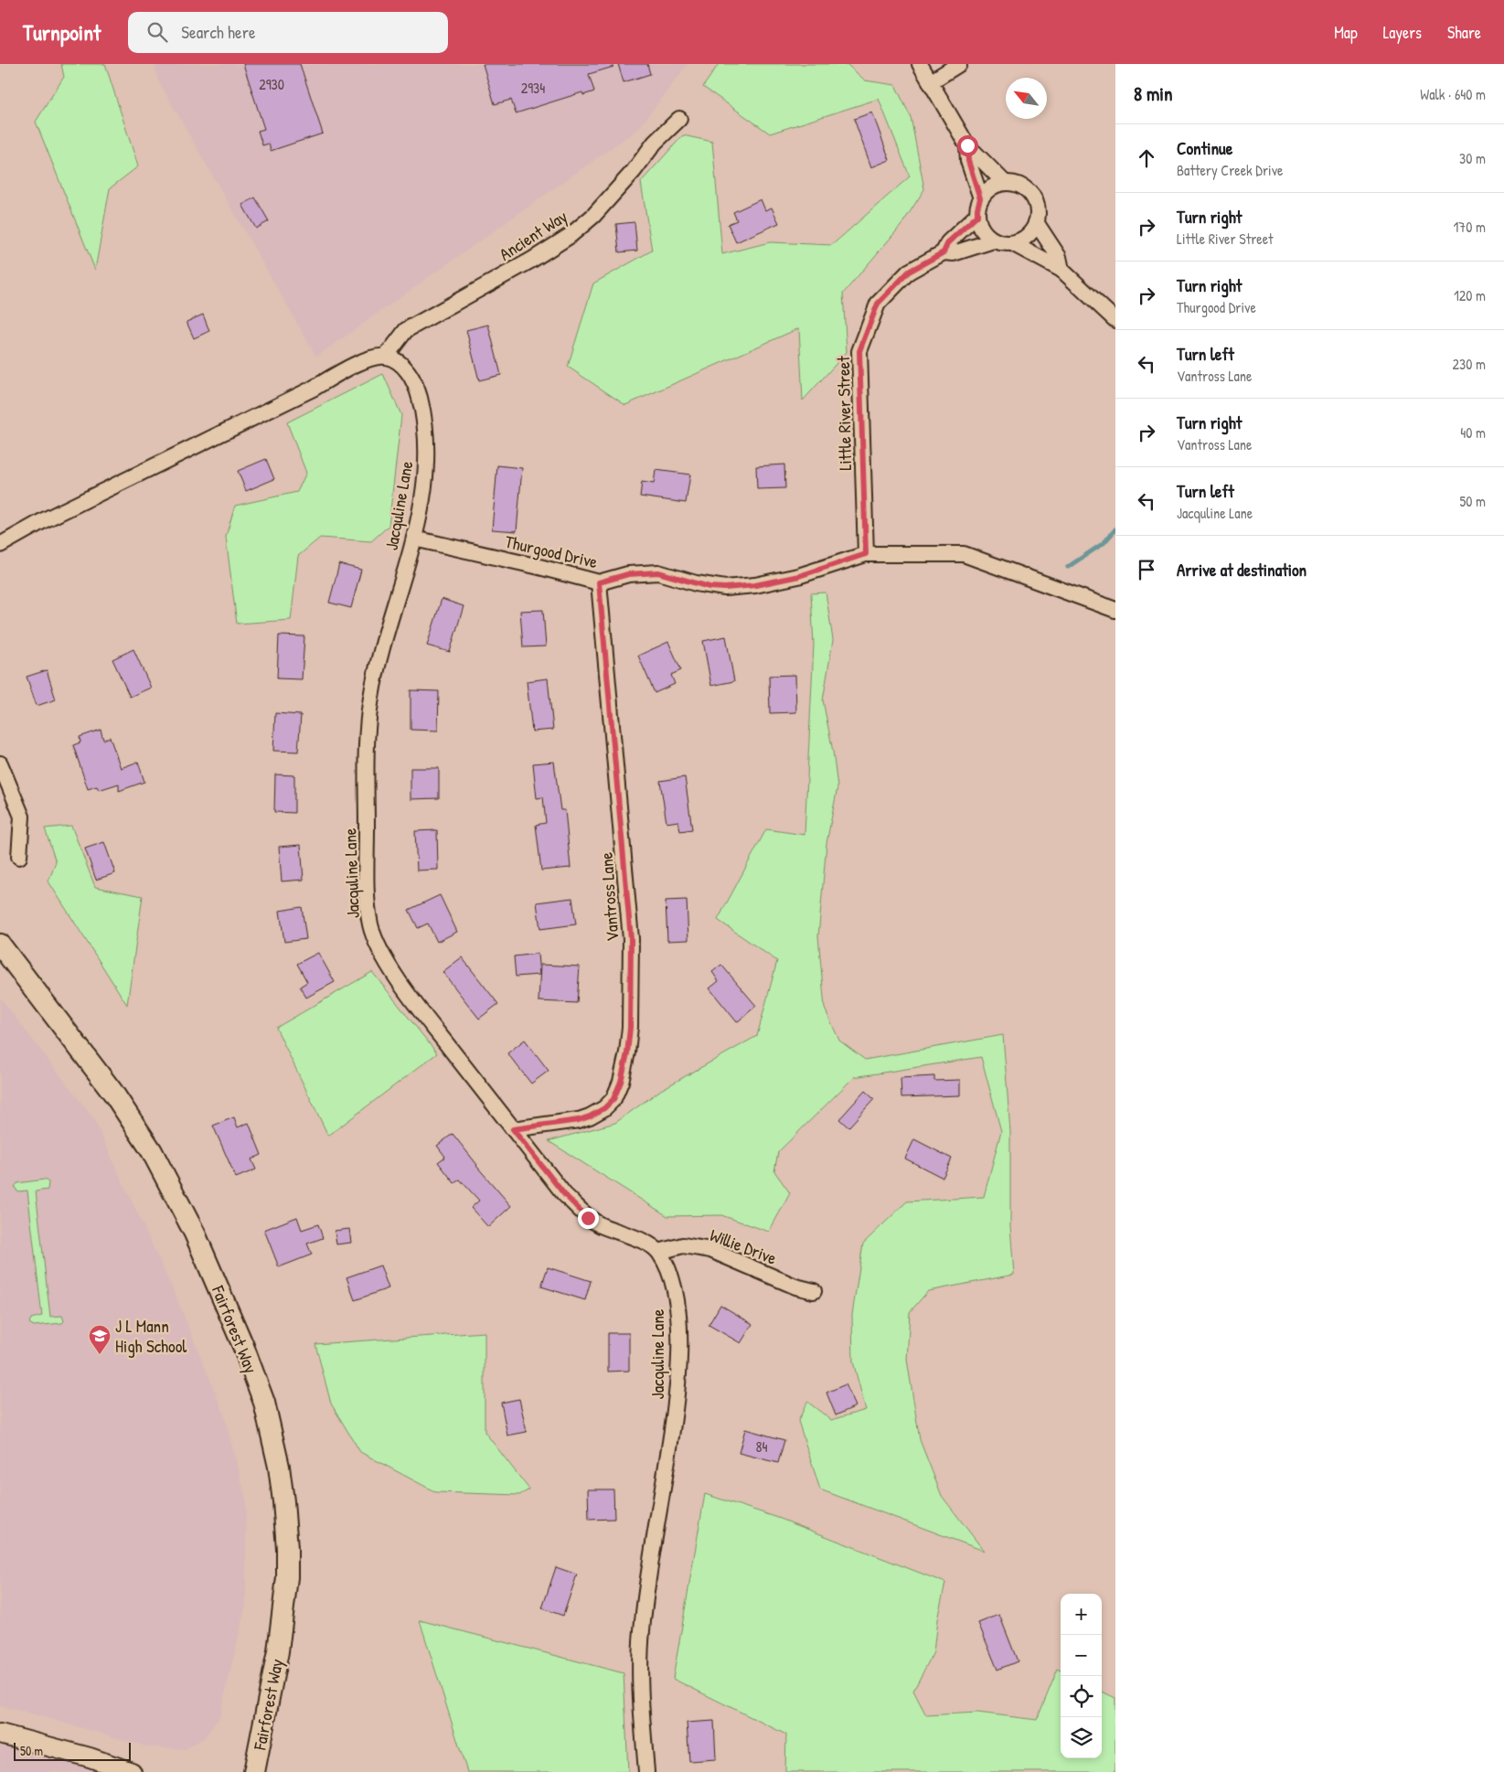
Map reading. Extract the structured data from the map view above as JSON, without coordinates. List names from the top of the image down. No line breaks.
{"streets":{"main road":["Fairforest Way"],"street":["Ancient Way","Little River Street","Jacquline Lane","Thurgood Drive","Vantross Lane","Willie Drive"]},"crossings":[["Ancient Way","Jacquline Lane"],["Little River Street","Thurgood Drive"],["Jacquline Lane","Thurgood Drive"],["Jacquline Lane","Vantross Lane"],["Jacquline Lane","Willie Drive"],["Thurgood Drive","Vantross Lane"]],"places":{"school or university":["J L Mann High School"]},"house_numbers":["2930","2934","84"],"scale_bar":"50 m","north":"top left","page":{"header":"Turnpoint","search":"Search here","nav":["Map","Layers","Share"],"heading":["8 min","Walk · 640 m"],"list":[["Continue","Battery Creek Drive","30 m"],["Turn right","Little River Street","170 m"],["Turn right","Thurgood Drive","120 m"],["Turn left","Vantross Lane","230 m"],["Turn right","Vantross Lane","40 m"],["Turn left","Jacquline Lane","50 m"],"Arrive at destination"],"map_buttons":["+","−"],"scale":"50 m"}}
